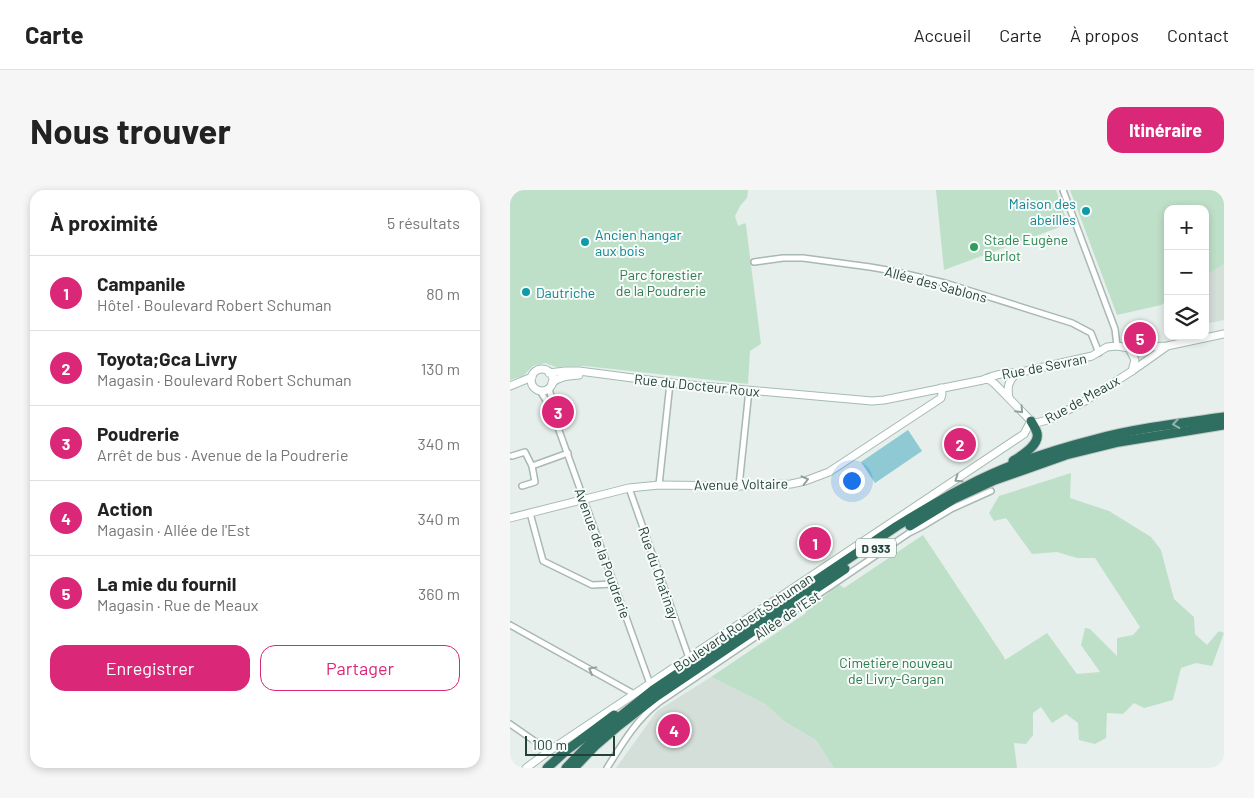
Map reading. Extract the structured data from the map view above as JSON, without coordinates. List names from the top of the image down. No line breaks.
{"streets":{"highway":["D 933"],"main road":["Rue de Sevran","Rue du Docteur Roux","Rue de Meaux","Avenue Voltaire","Boulevard Robert Schuman"],"street":["Allée des Sablons","Avenue de la Poudrerie","Rue du Chatinay","Allée de l'Est"]},"crossings":[["Allée des Sablons","Rue de Sevran"],["Rue de Sevran","Rue du Docteur Roux"],["Rue de Sevran","Avenue Voltaire"],["Rue du Docteur Roux","Avenue Voltaire"],["Rue du Docteur Roux","Avenue de la Poudrerie"],["Rue de Meaux","Boulevard Robert Schuman"],["Avenue Voltaire","Avenue de la Poudrerie"],["Avenue Voltaire","Rue du Chatinay"],["Avenue de la Poudrerie","Boulevard Robert Schuman"],["Rue du Chatinay","Boulevard Robert Schuman"]],"one_way":["Avenue Voltaire","Boulevard Robert Schuman"],"parks":["Parc forestier de la Poudrerie","Cimetière nouveau de Livry-Gargan"],"places":["Maison des abeilles","Ancien hangar aux bois","Stade Eugène Burlot","Dautriche"],"scale_bar":"100 m","page":{"header":"Carte","nav":["Accueil","Carte","À propos","Contact"],"buttons":["Itinéraire",["Enregistrer","Partager"]],"title":"Nous trouver","heading":["À proximité","5 résultats"],"map_buttons":["+","−"],"list":[{"mark":"1","name":"Campanile","note":"Hôtel · Boulevard Robert Schuman","value":"80 m"},{"mark":"2","name":"Toyota;Gca Livry","note":"Magasin · Boulevard Robert Schuman","value":"130 m"},{"mark":"3","name":"Poudrerie","note":"Arrêt de bus · Avenue de la Poudrerie","value":"340 m"},{"mark":"4","name":"Action","note":"Magasin · Allée de l'Est","value":"340 m"},{"mark":"5","name":"La mie du fournil","note":"Magasin · Rue de Meaux","value":"360 m"}],"pins":["5","3","2","1","4"],"scale":"100 m"}}
